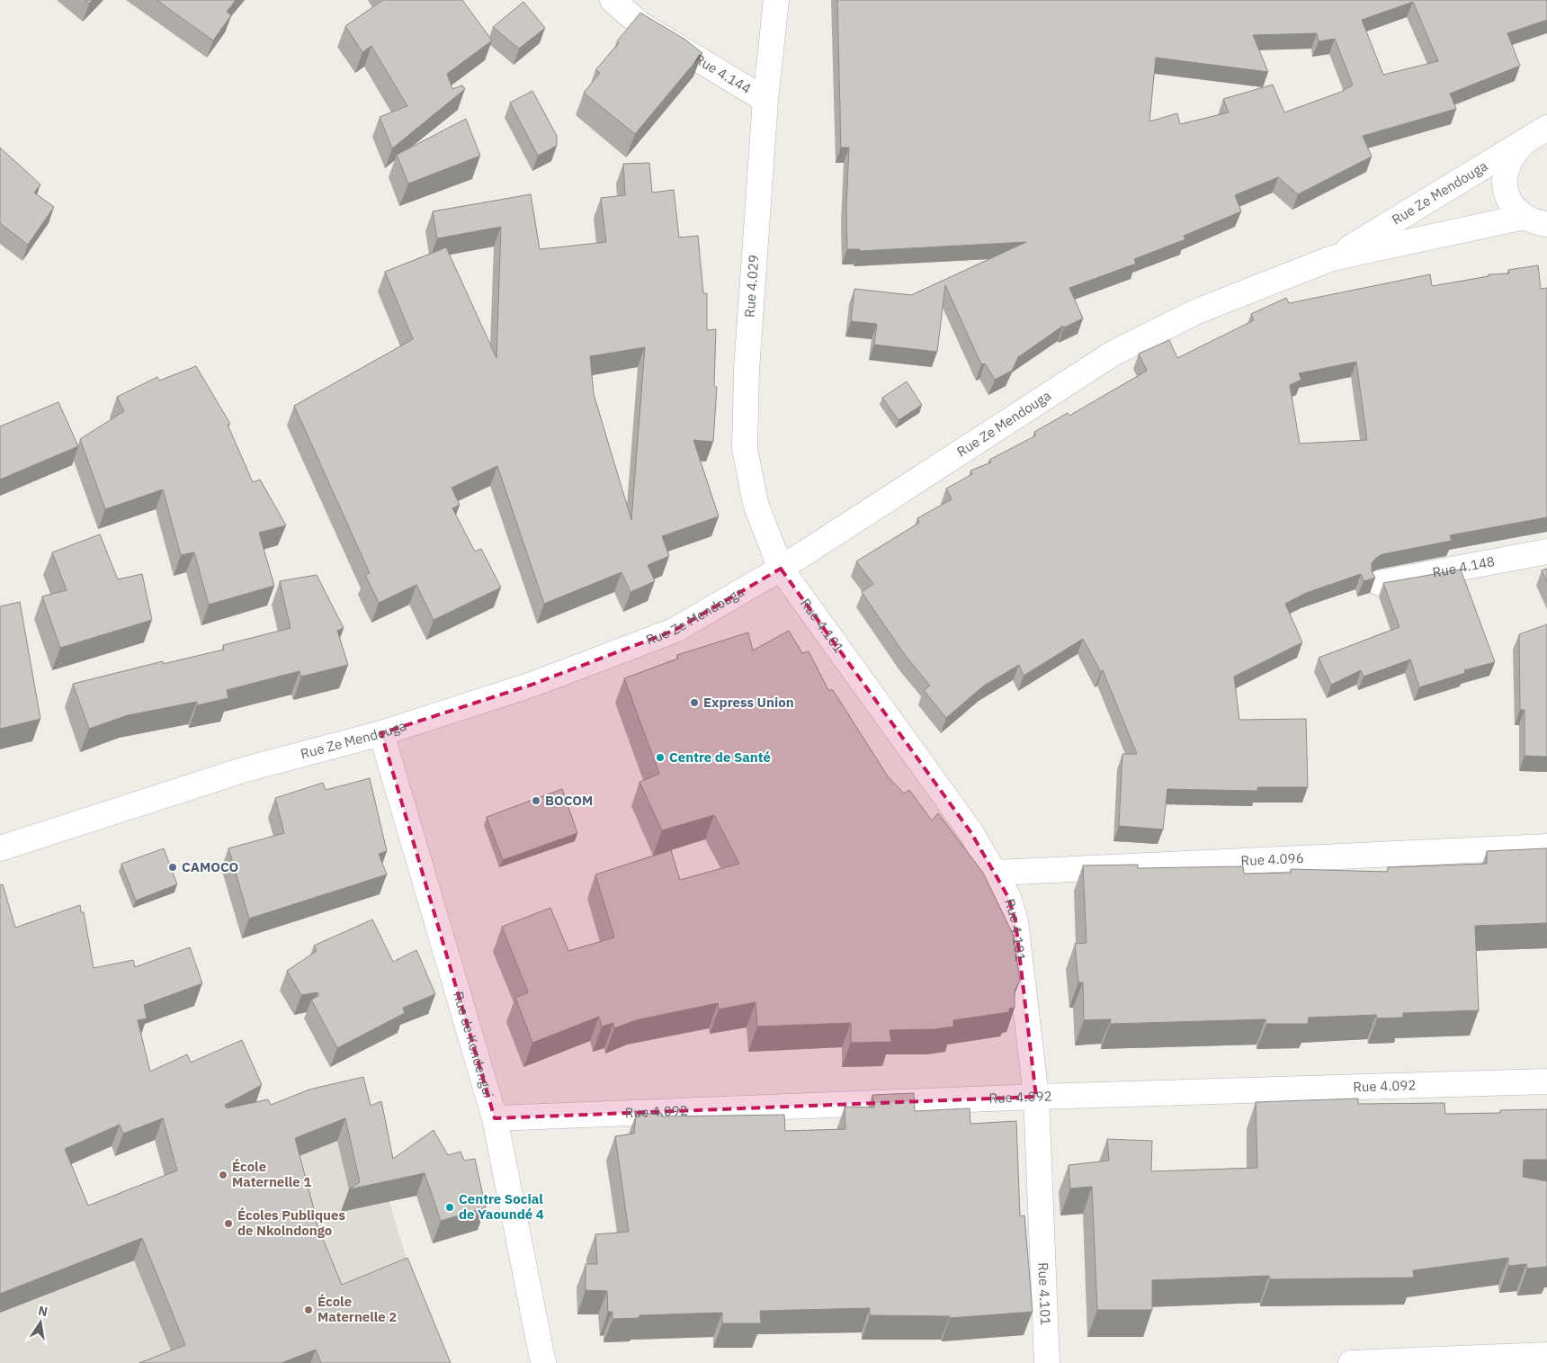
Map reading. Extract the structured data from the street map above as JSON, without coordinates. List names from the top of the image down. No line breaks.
{"streets":{"street":["Rue 4.144","Rue Ze Mendouga","Rue 4.029","Rue 4.148","Rue 4.101","Rue 4.096","Rue de Kondengui","Rue 4.092"]},"crossings":[["Rue 4.144","Rue 4.029"],["Rue Ze Mendouga","Rue 4.029"],["Rue Ze Mendouga","Rue 4.101"],["Rue Ze Mendouga","Rue de Kondengui"],["Rue 4.029","Rue 4.101"],["Rue 4.101","Rue 4.096"],["Rue 4.101","Rue 4.092"],["Rue de Kondengui","Rue 4.092"]],"places":["Express Union","Centre de Santé","BOCOM","CAMOCO","École Maternelle 1","Centre Social de Yaoundé 4","Écoles Publiques de Nkolndongo","École Maternelle 2"],"north":"top"}
